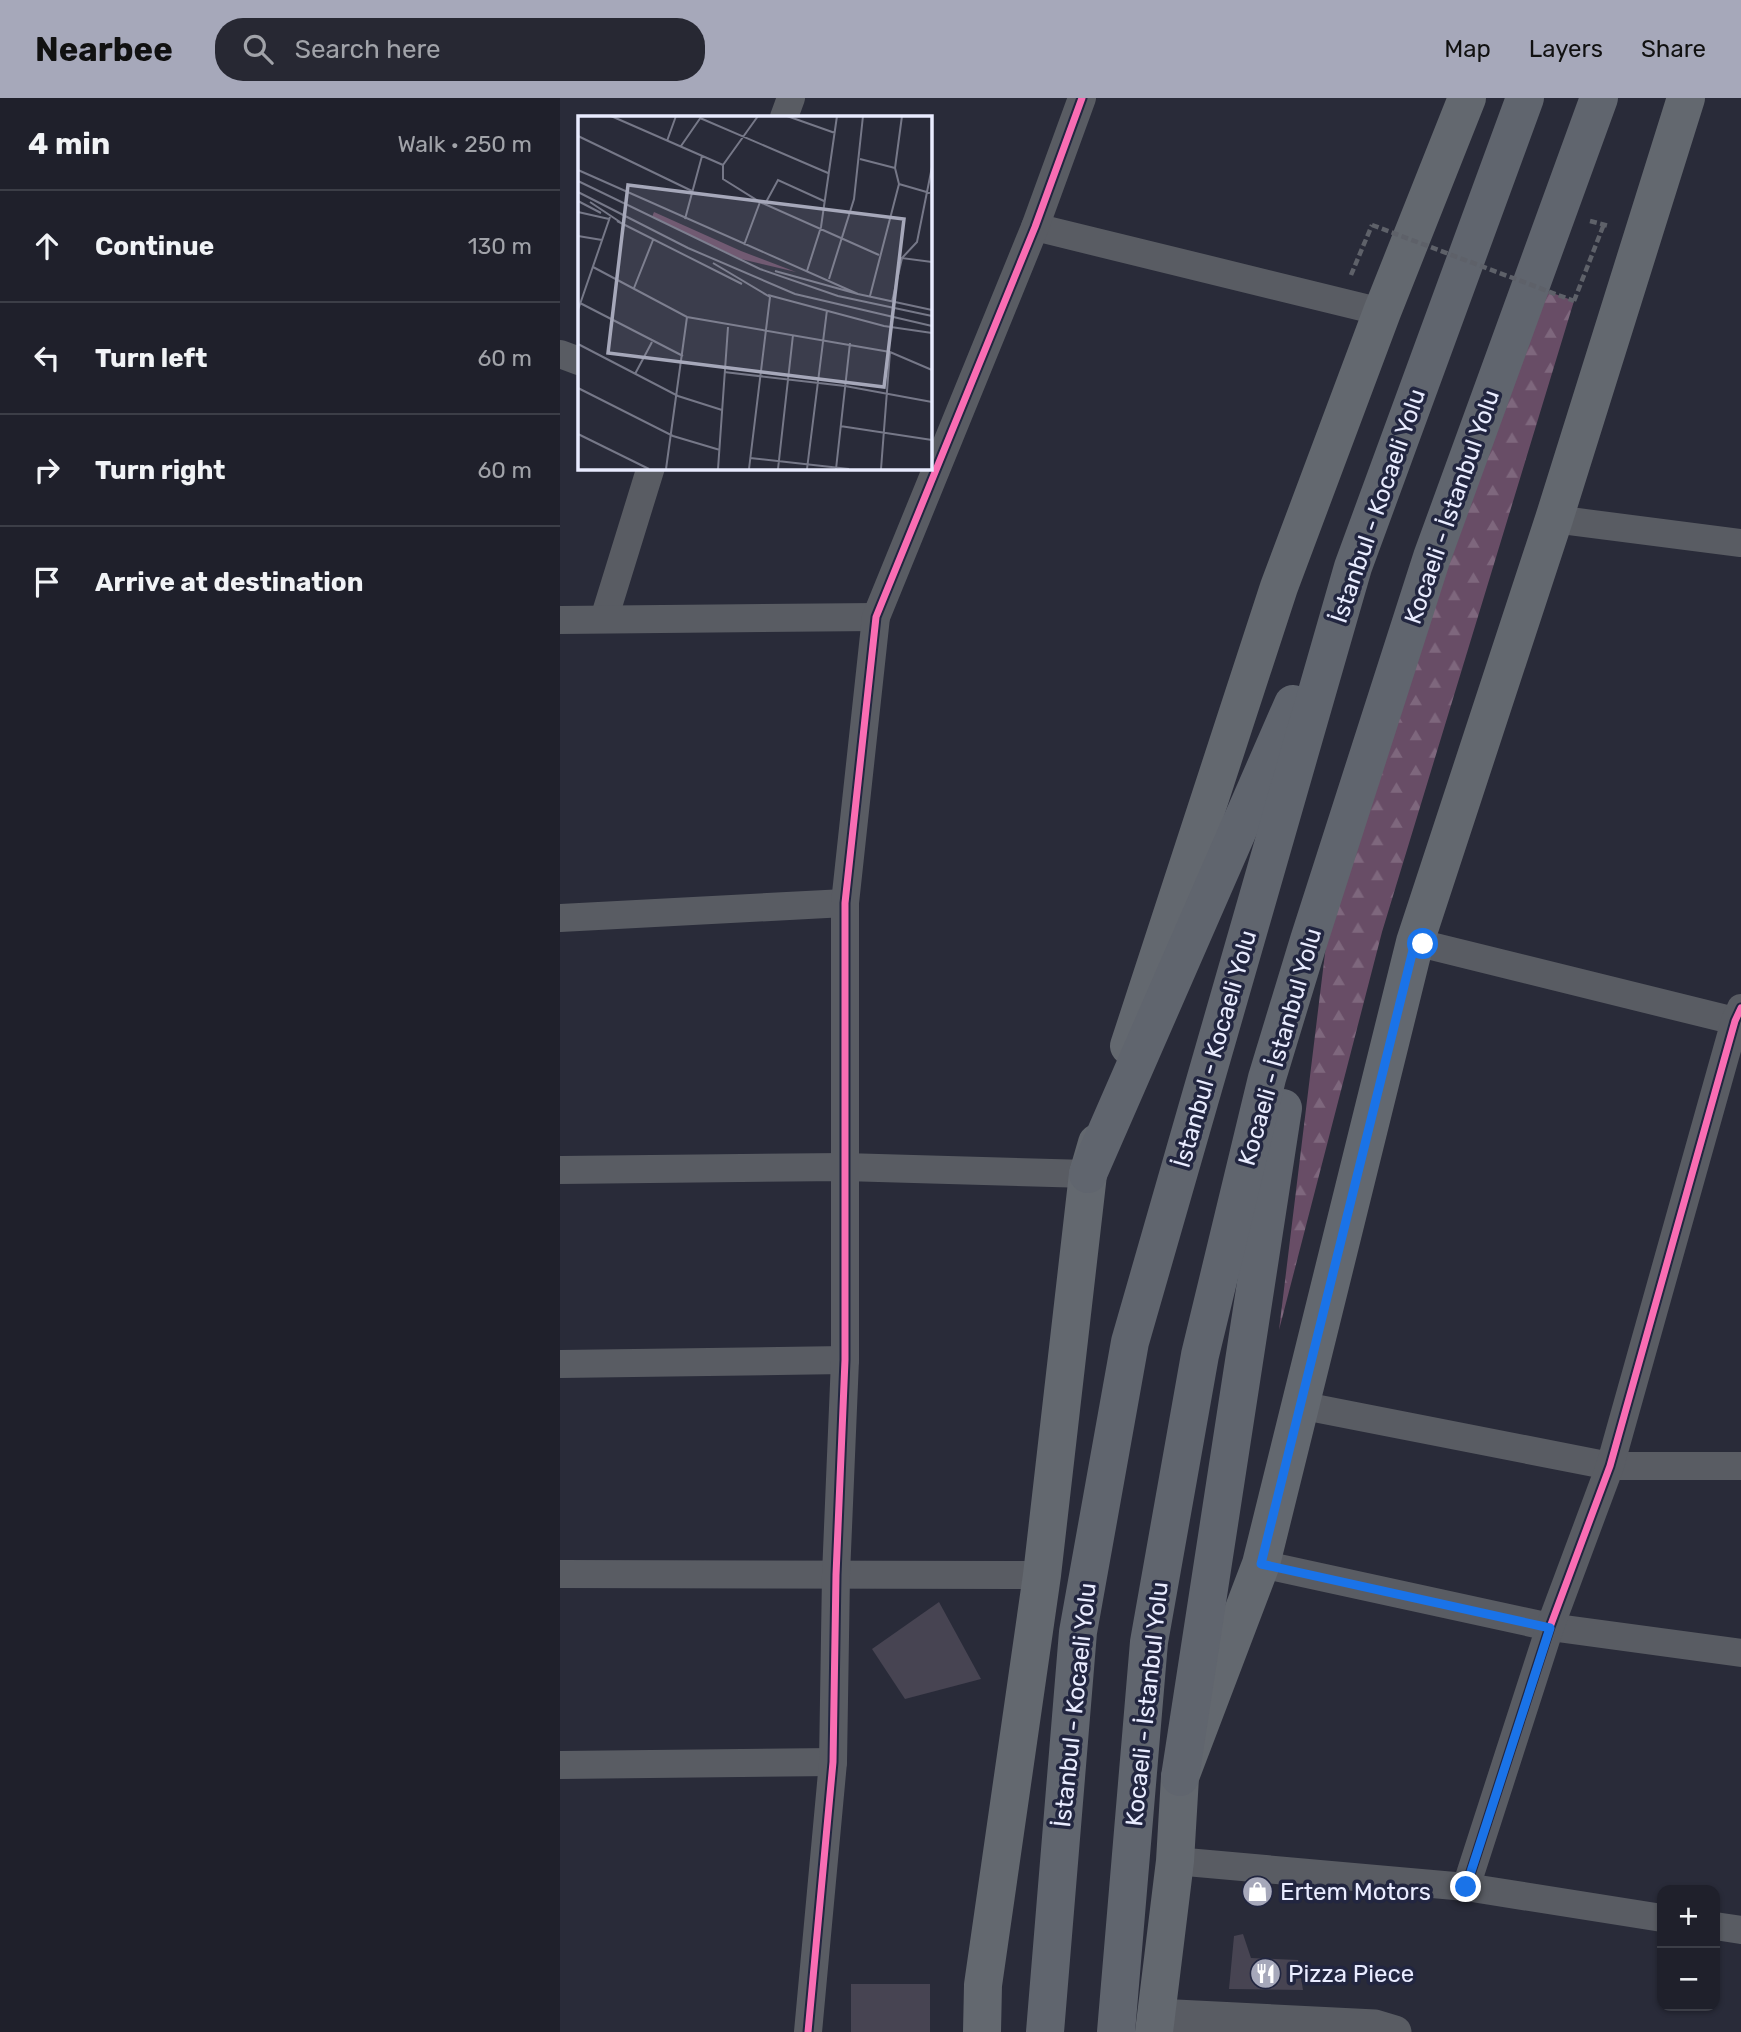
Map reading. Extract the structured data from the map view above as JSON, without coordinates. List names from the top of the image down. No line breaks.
{"streets":{"highway":["İstanbul - Kocaeli Yolu","Kocaeli - İstanbul Yolu"]},"places":{"shop":["Ertem Motors"],"restaurant":["Pizza Piece"]},"page":{"header":"Nearbee","search":"Search here","nav":["Map","Layers","Share"],"heading":["4 min","Walk · 250 m"],"list":[["Continue","130 m"],["Turn left","60 m"],["Turn right","60 m"],"Arrive at destination"],"map_buttons":["+","−"]}}
